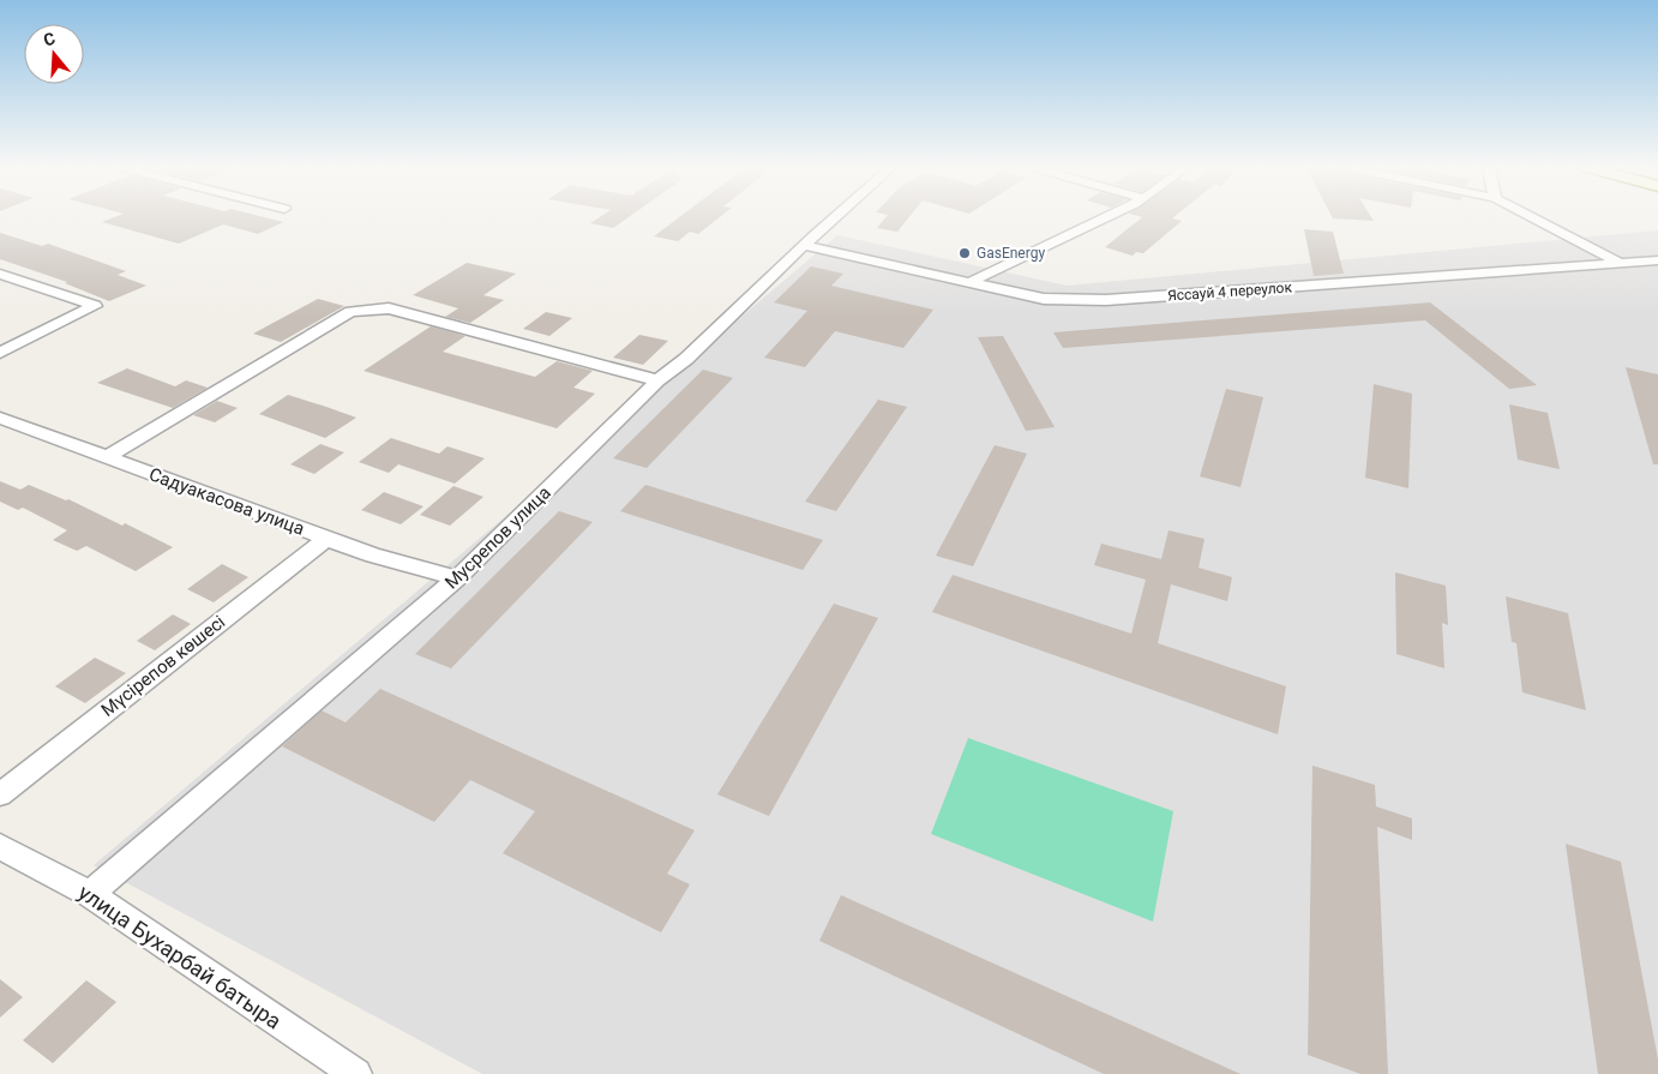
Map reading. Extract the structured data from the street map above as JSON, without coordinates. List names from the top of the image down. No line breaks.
{"streets":{"street":["Яссауй 4 переулок","Садуакасова улица","Мусрепов улица","Мүсірепов көшесі","улица Бухарбай батыра"]},"crossings":[["Яссауй 4 переулок","Мусрепов улица"],["Садуакасова улица","Мусрепов улица"],["Садуакасова улица","Мүсірепов көшесі"],["Мусрепов улица","улица Бухарбай батыра"]],"places":["GasEnergy"],"north":"top"}
